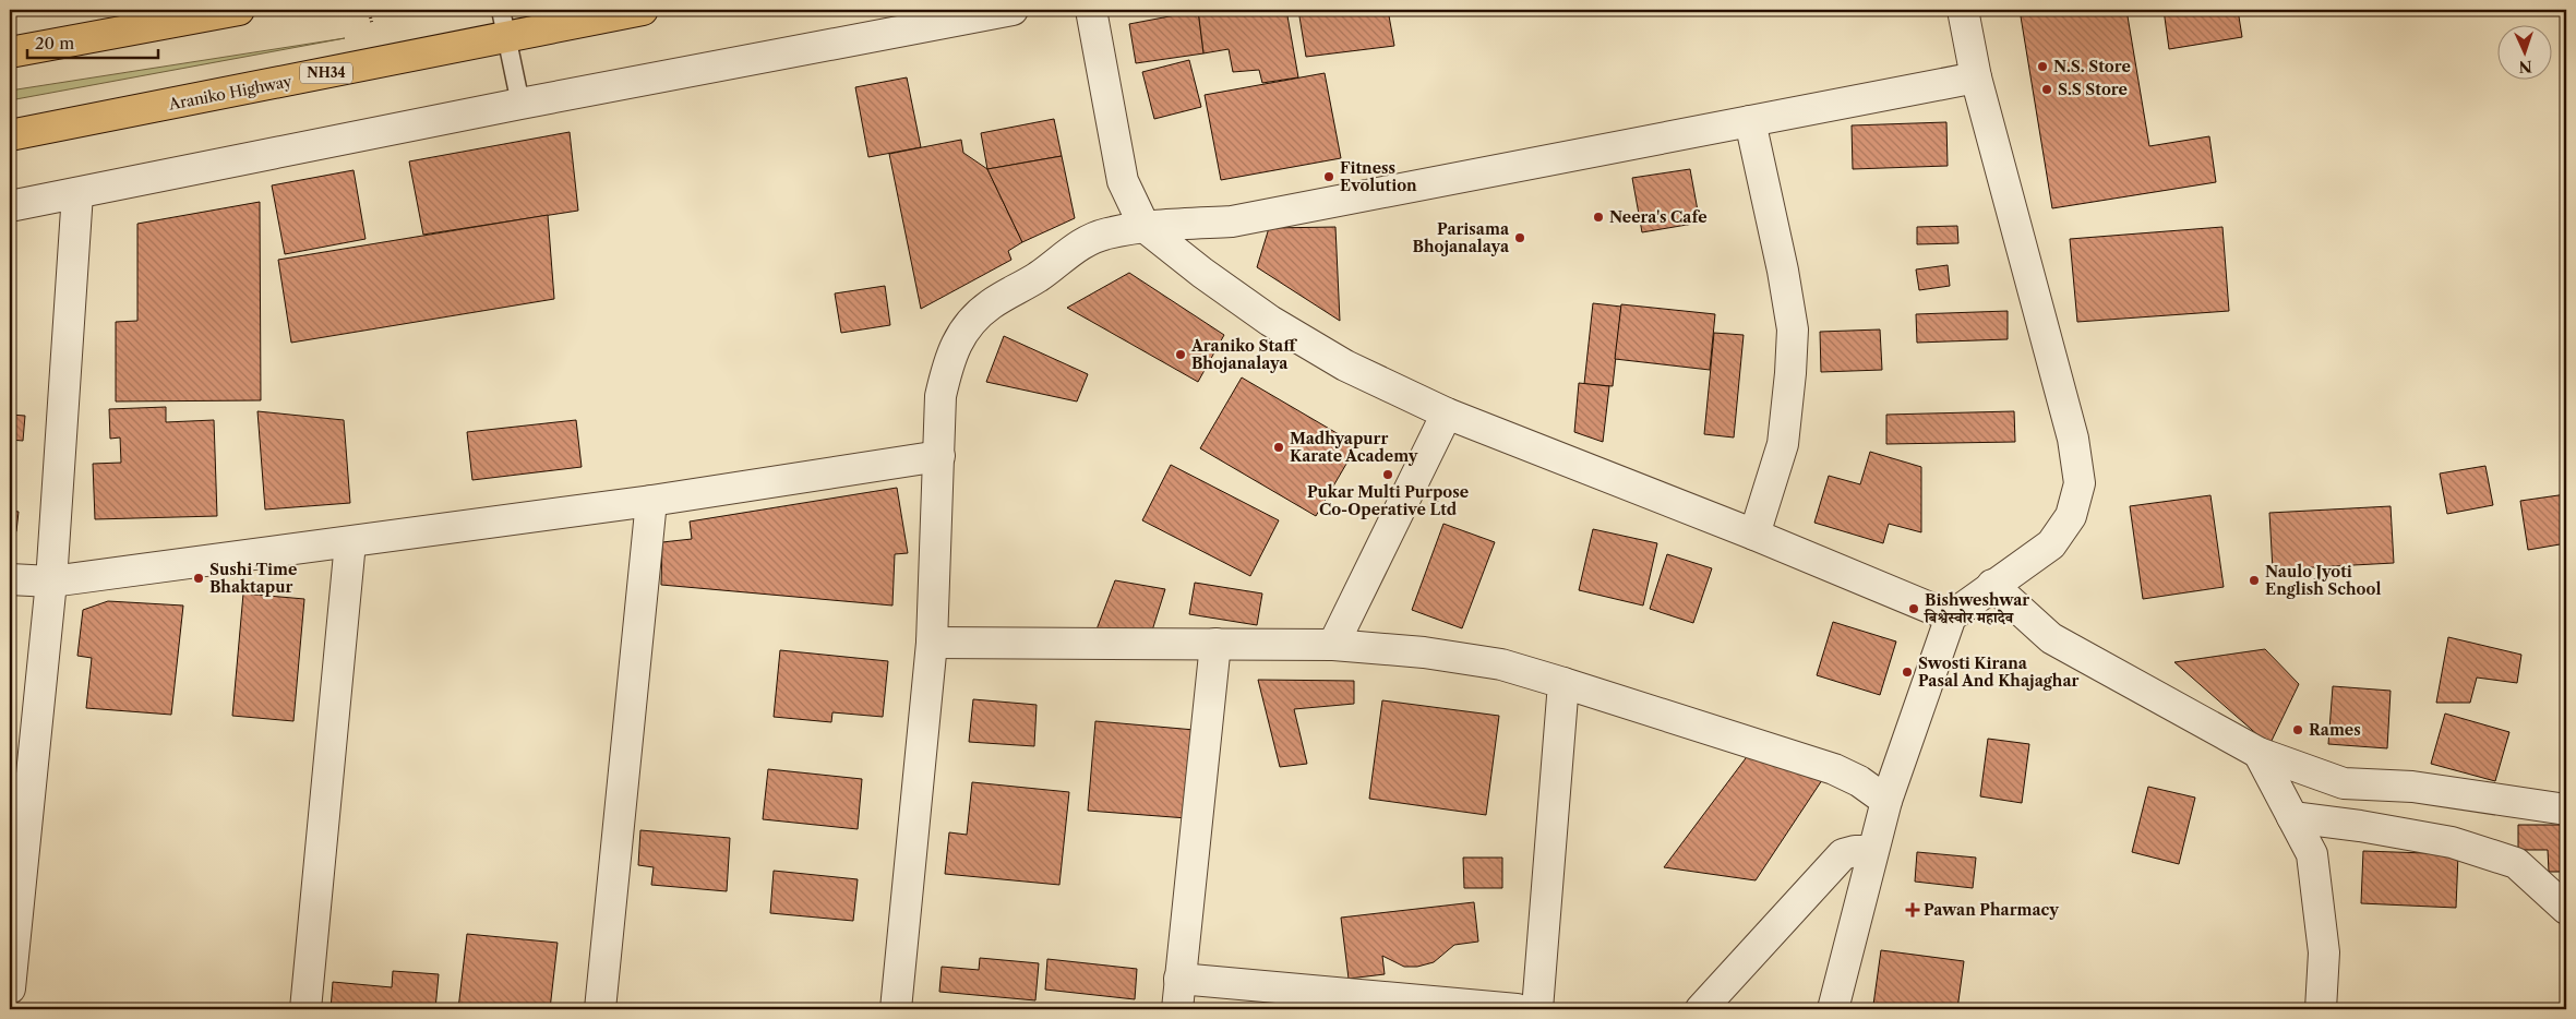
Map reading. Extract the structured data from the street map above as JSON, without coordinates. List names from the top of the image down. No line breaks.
{"streets":{"highway":["NH34","Araniko Highway"]},"places":{"other":["N.S. Store","S.S Store","Fitness Evolution","Neera's Cafe","Parisama Bhojanalaya","Araniko Staff Bhojanalaya","Madhyapurr Karate Academy","Pukar Multi Purpose Co-Operative Ltd","Sushi Time Bhaktapur","Naulo Jyoti English School","Bishweshwar बिश्वेस्वोर महादेव","Swosti Kirana Pasal And Khajaghar","Rames"],"health":["Pawan Pharmacy"]},"scale_bar":"20 m","north":"bottom"}
